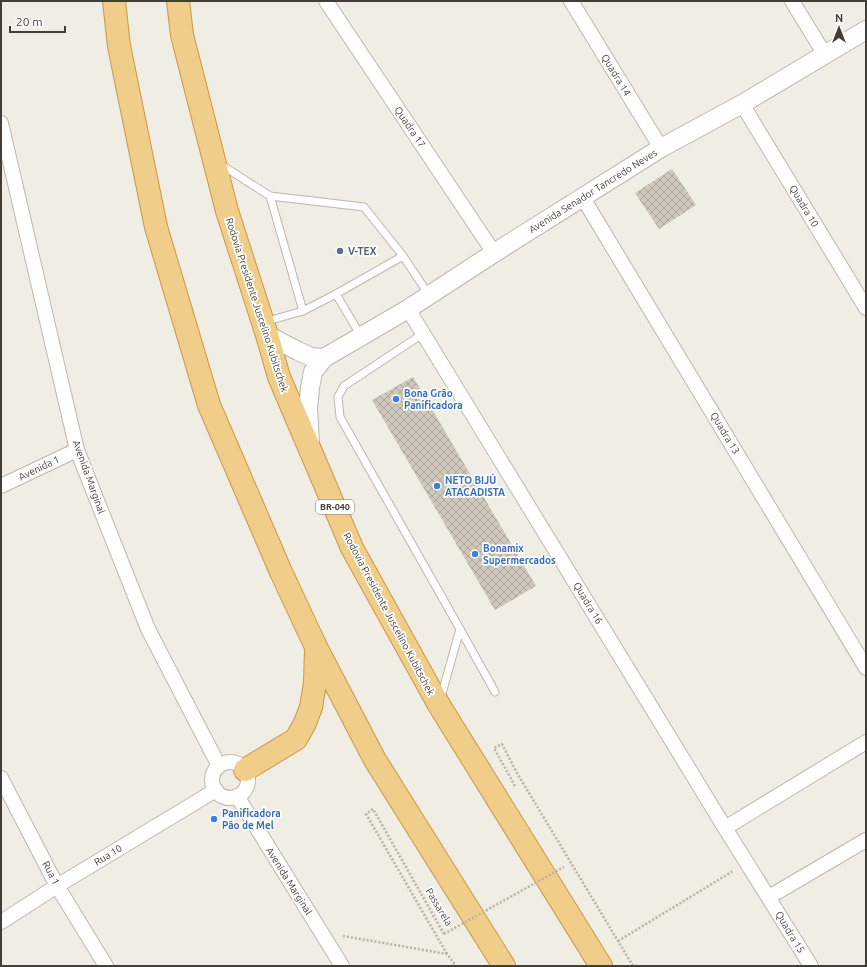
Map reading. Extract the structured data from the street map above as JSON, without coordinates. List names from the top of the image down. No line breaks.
{"streets":{"highway":["Rodovia Presidente Juscelino Kubitschek","BR-040"],"street":["Quadra 14","Quadra 17","Avenida Senador Tancredo Neves","Quadra 10","Quadra 13","Avenida 1","Avenida Marginal","Quadra 16","Rua 10","Rua 1","Quadra 15"],"path":["Passarela"]},"crossings":[["Quadra 14","Avenida Senador Tancredo Neves"],["Quadra 17","Avenida Senador Tancredo Neves"],["Avenida Senador Tancredo Neves","Quadra 10"],["Avenida Senador Tancredo Neves","Quadra 13"],["Avenida Senador Tancredo Neves","Quadra 16"],["Avenida 1","Avenida Marginal"],["Avenida Marginal","Rua 10"],["Quadra 16","Quadra 15"],["Rua 10","Rua 1"]],"places":["V-TEX","Bona Grão Panificadora","NETO BIJÚ ATACADISTA","Bonamix Supermercados","Panificadora Pão de Mel"],"scale_bar":"20 m","north":"top"}
